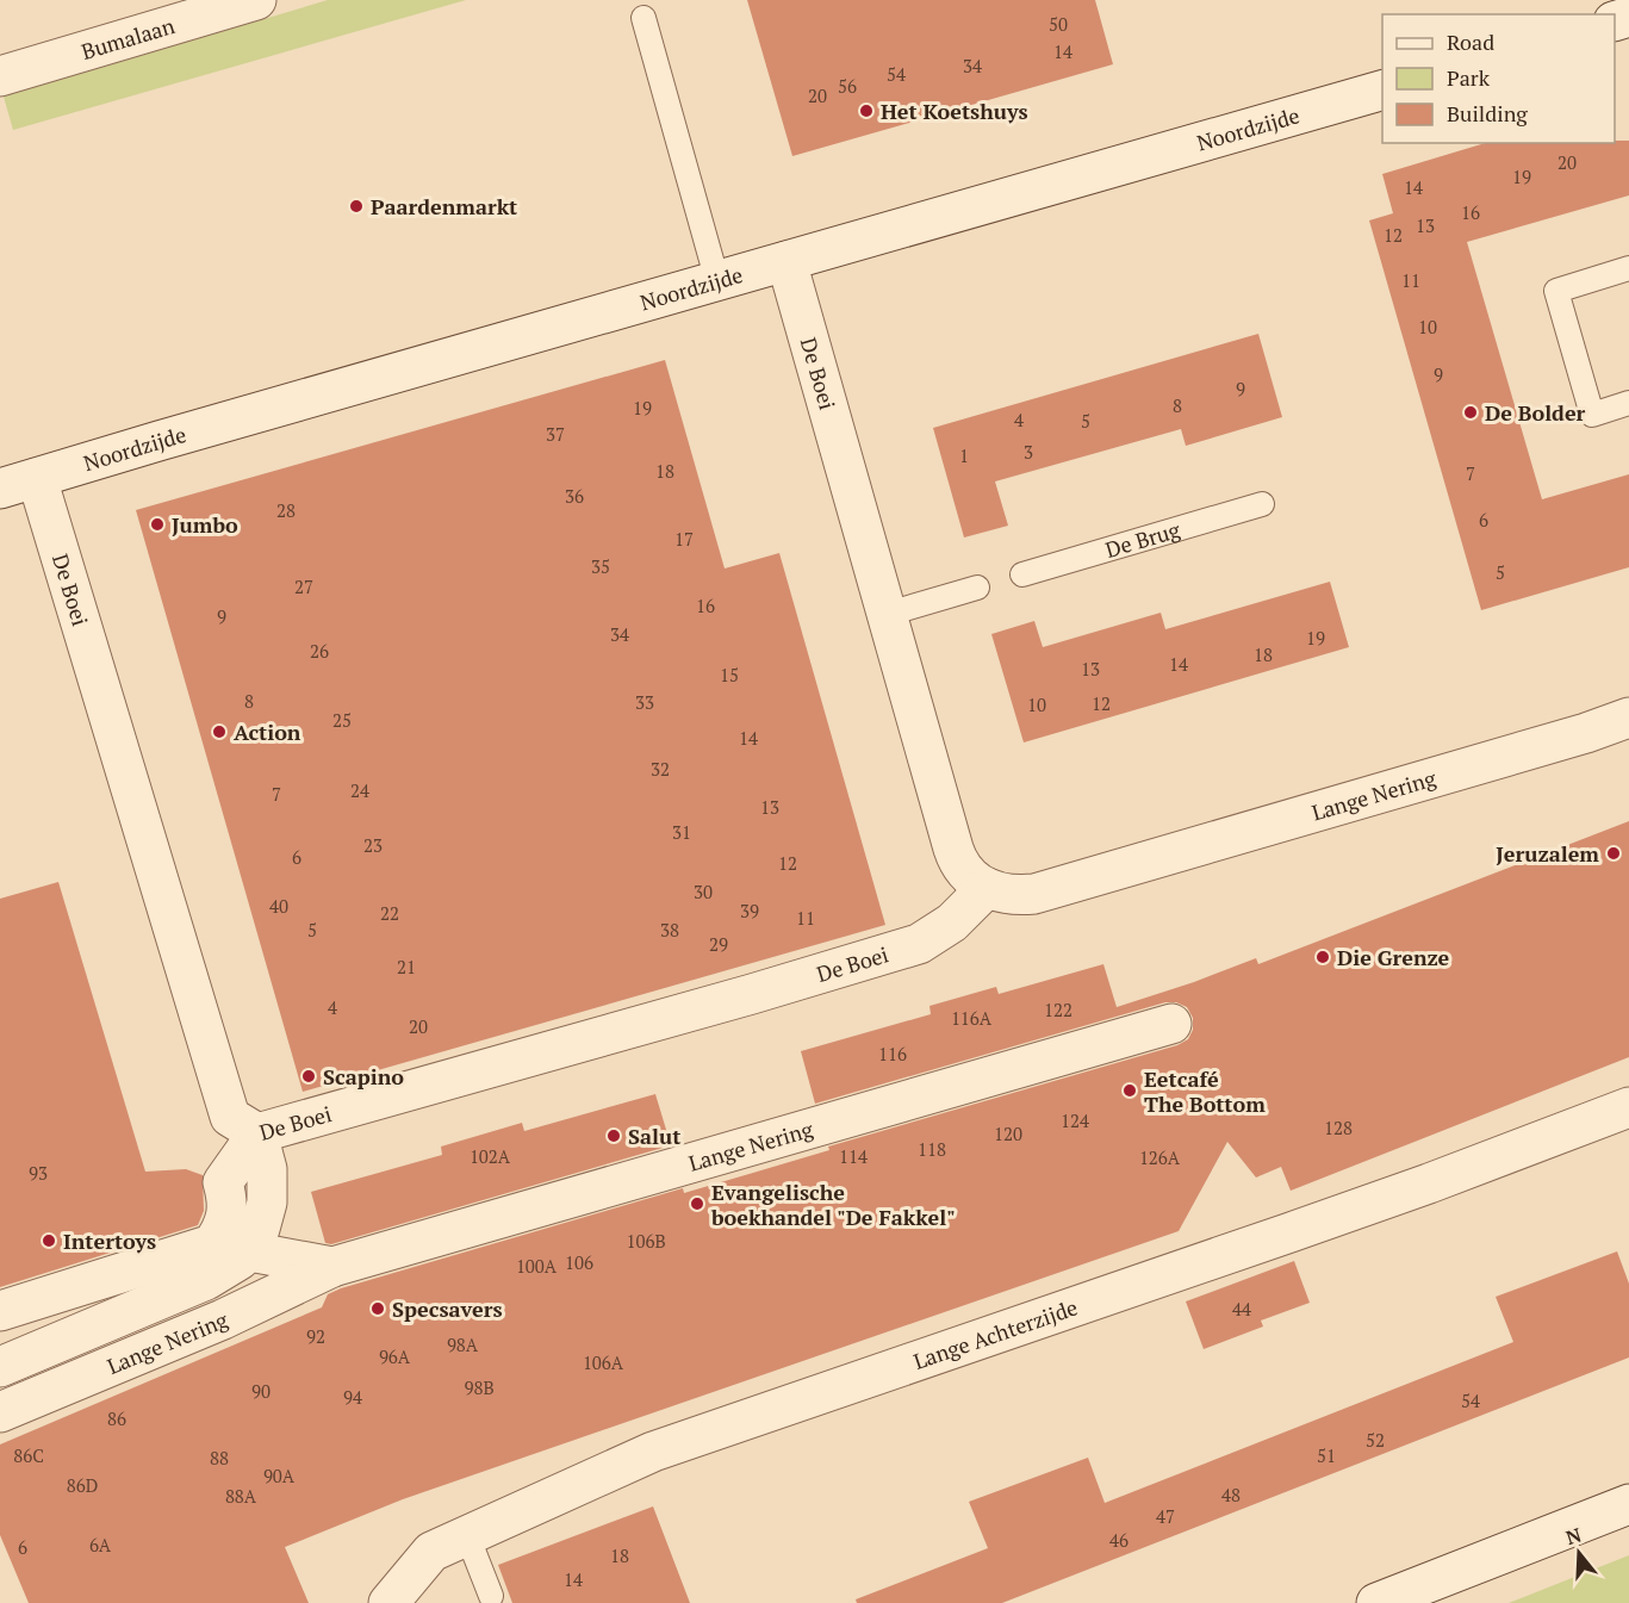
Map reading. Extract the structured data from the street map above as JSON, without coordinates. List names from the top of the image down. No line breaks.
{"streets":{"street":["Bumalaan","Noordzijde","De Boei","Lange Nering","Lange Achterzijde"],"lane":["De Brug"]},"crossings":[["Noordzijde","De Boei"],["De Boei","Lange Nering"]],"places":["Het Koetshuys","Paardenmarkt","De Bolder","Jumbo","Action","Jeruzalem","Die Grenze","Scapino","Eetcafé The Bottom","Salut","Evangelische boekhandel \"De Fakkel\"","Intertoys","Specsavers"],"house_numbers":["50","14","34","54","56","20","20","19","14","16","13","12","11","10","9","9","8","19","4","5","37","3","1","18","7","36","28","6","17","35","5","27","16","9","34","19","26","18","14","13","15","8","33","12","10","25","14","32","24","7","13","31","23","6","12","30","40","39","22","11","5","38","29","21","4","122","116A","20","116","124","128","120","118","102A","114","126A","93","106B","106","100A","44","92","98A","96A","106A","98B","90","94","54","86","52","86C","51","88","90A","86D","48","88A","47","46","6A","6","18","14"],"legend":["Road","Park","Building"],"north":"top"}
